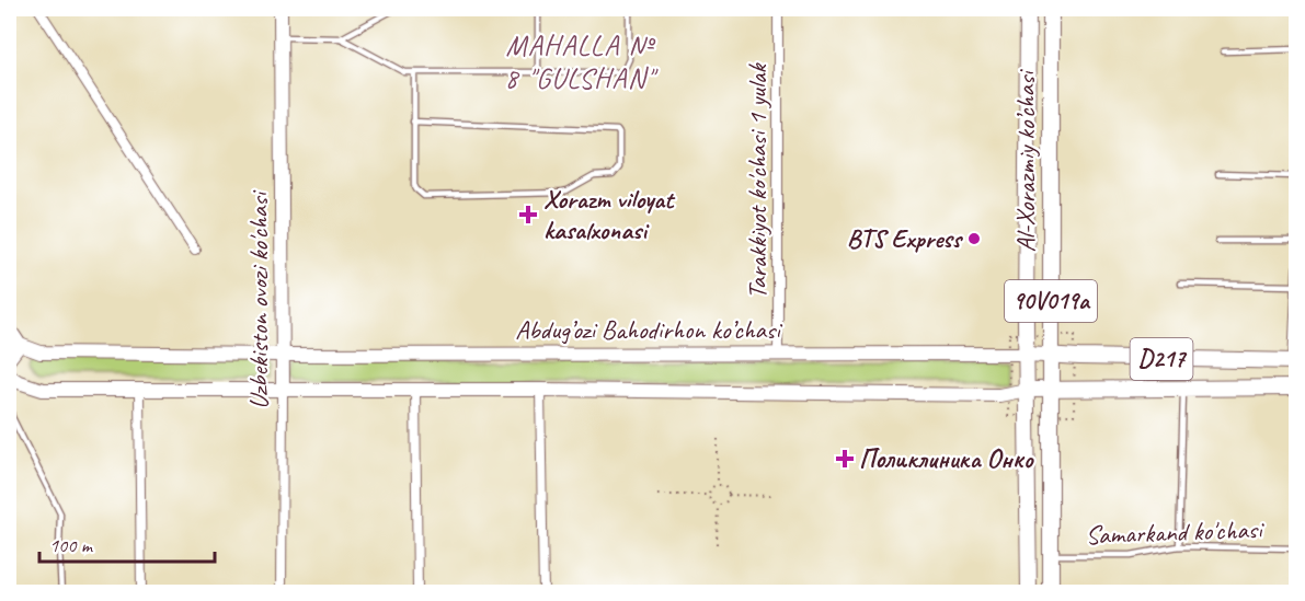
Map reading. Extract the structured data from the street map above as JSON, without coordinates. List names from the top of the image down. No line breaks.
{"streets":{"main road":["Al-Xorazmiy ko’chasi","Uzbekiston ovozi ko'chasi","90V019a","Abdug’ozi Bahodirhon ko’chasi","D217"],"street":["Tarakkiyot ko'chasi 1 yulak"],"lane":["Samarkand ko'chasi"]},"crossings":[["Al-Xorazmiy ko’chasi","Abdug’ozi Bahodirhon ko’chasi"],["Al-Xorazmiy ko’chasi","D217"],["Al-Xorazmiy ko’chasi","Samarkand ko'chasi"],["Tarakkiyot ko'chasi 1 yulak","Abdug’ozi Bahodirhon ko’chasi"],["Uzbekiston ovozi ko'chasi","Abdug’ozi Bahodirhon ko’chasi"]],"districts":["MAHALLA № 8 \"GULSHAN\""],"places":{"health":["Xorazm viloyat kasalxonasi","Поликлиника Онко"],"other":["BTS Express"]},"scale_bar":"100 m"}
